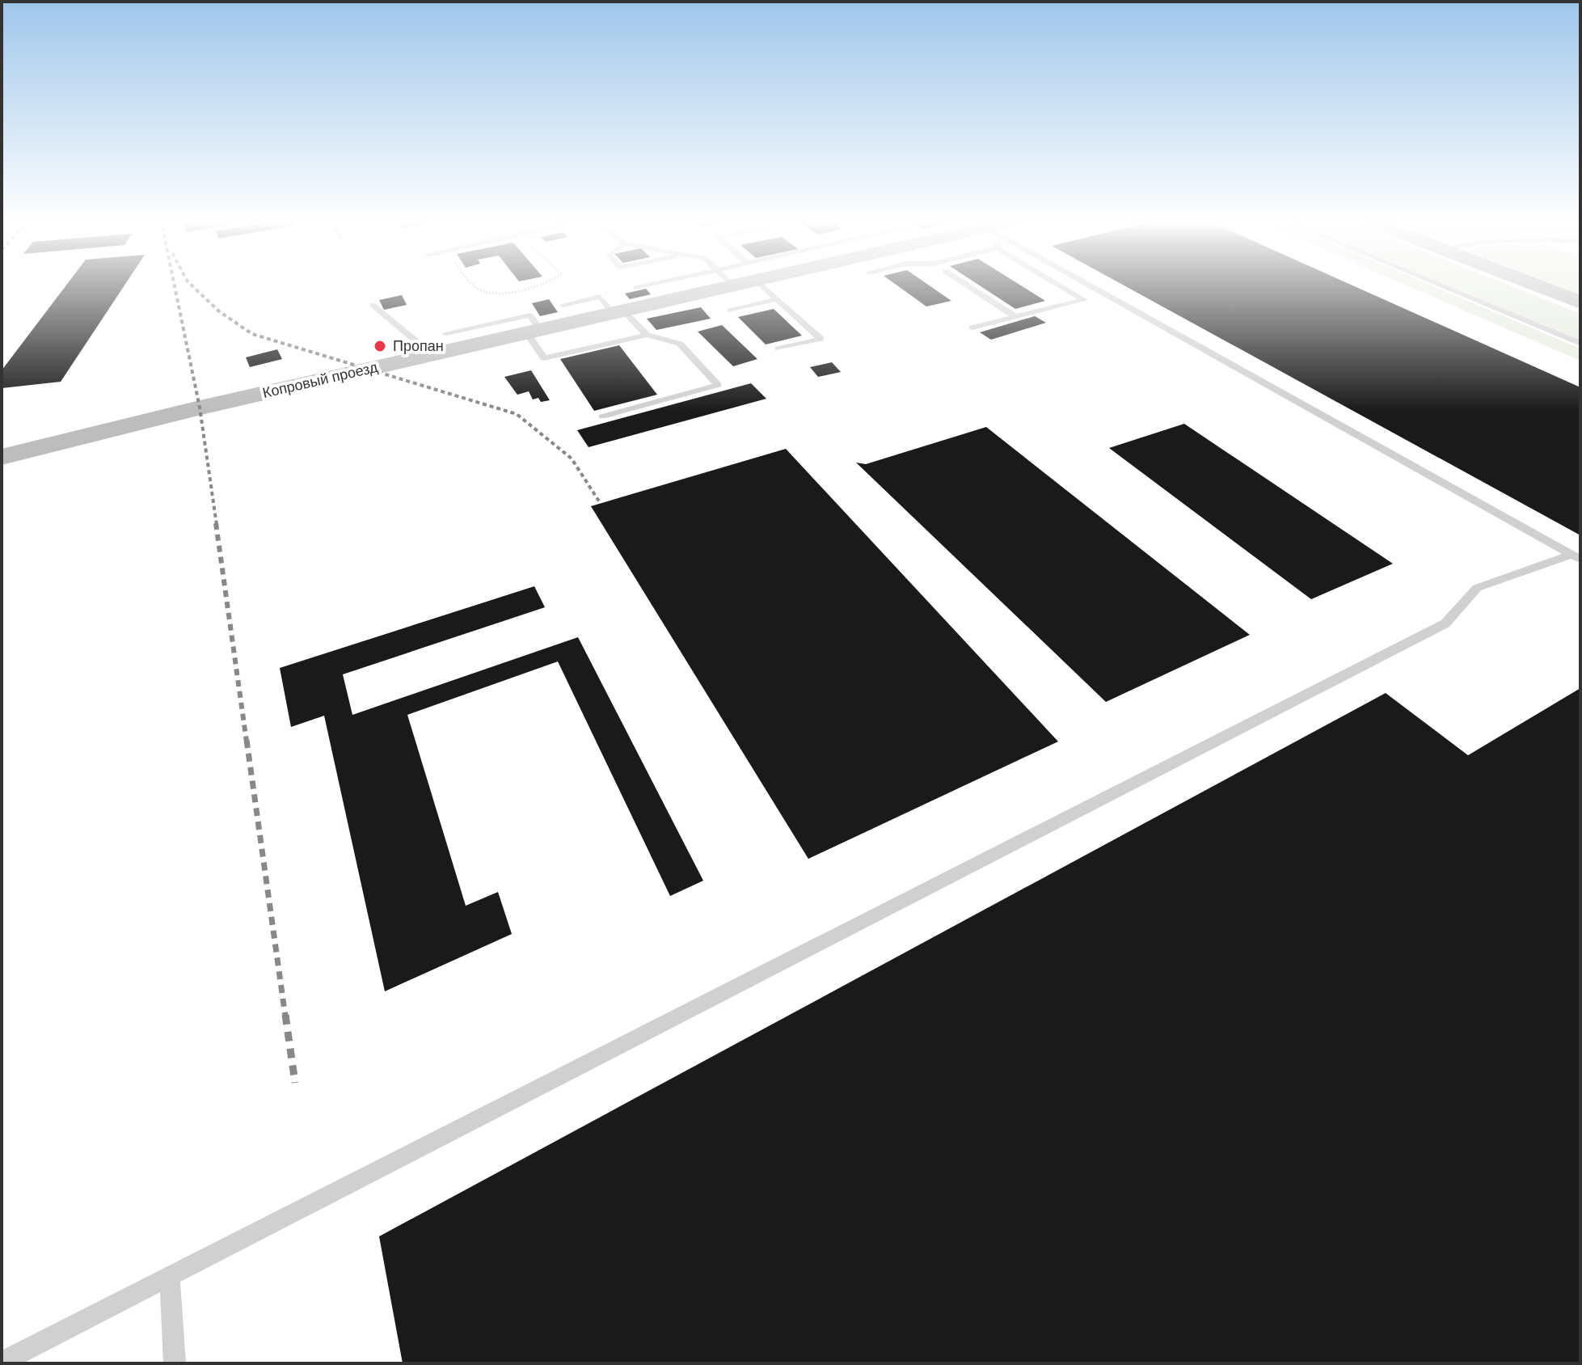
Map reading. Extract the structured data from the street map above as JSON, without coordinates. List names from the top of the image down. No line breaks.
{"streets":{"main road":["Копровый проезд"]},"places":["Пропан"]}
